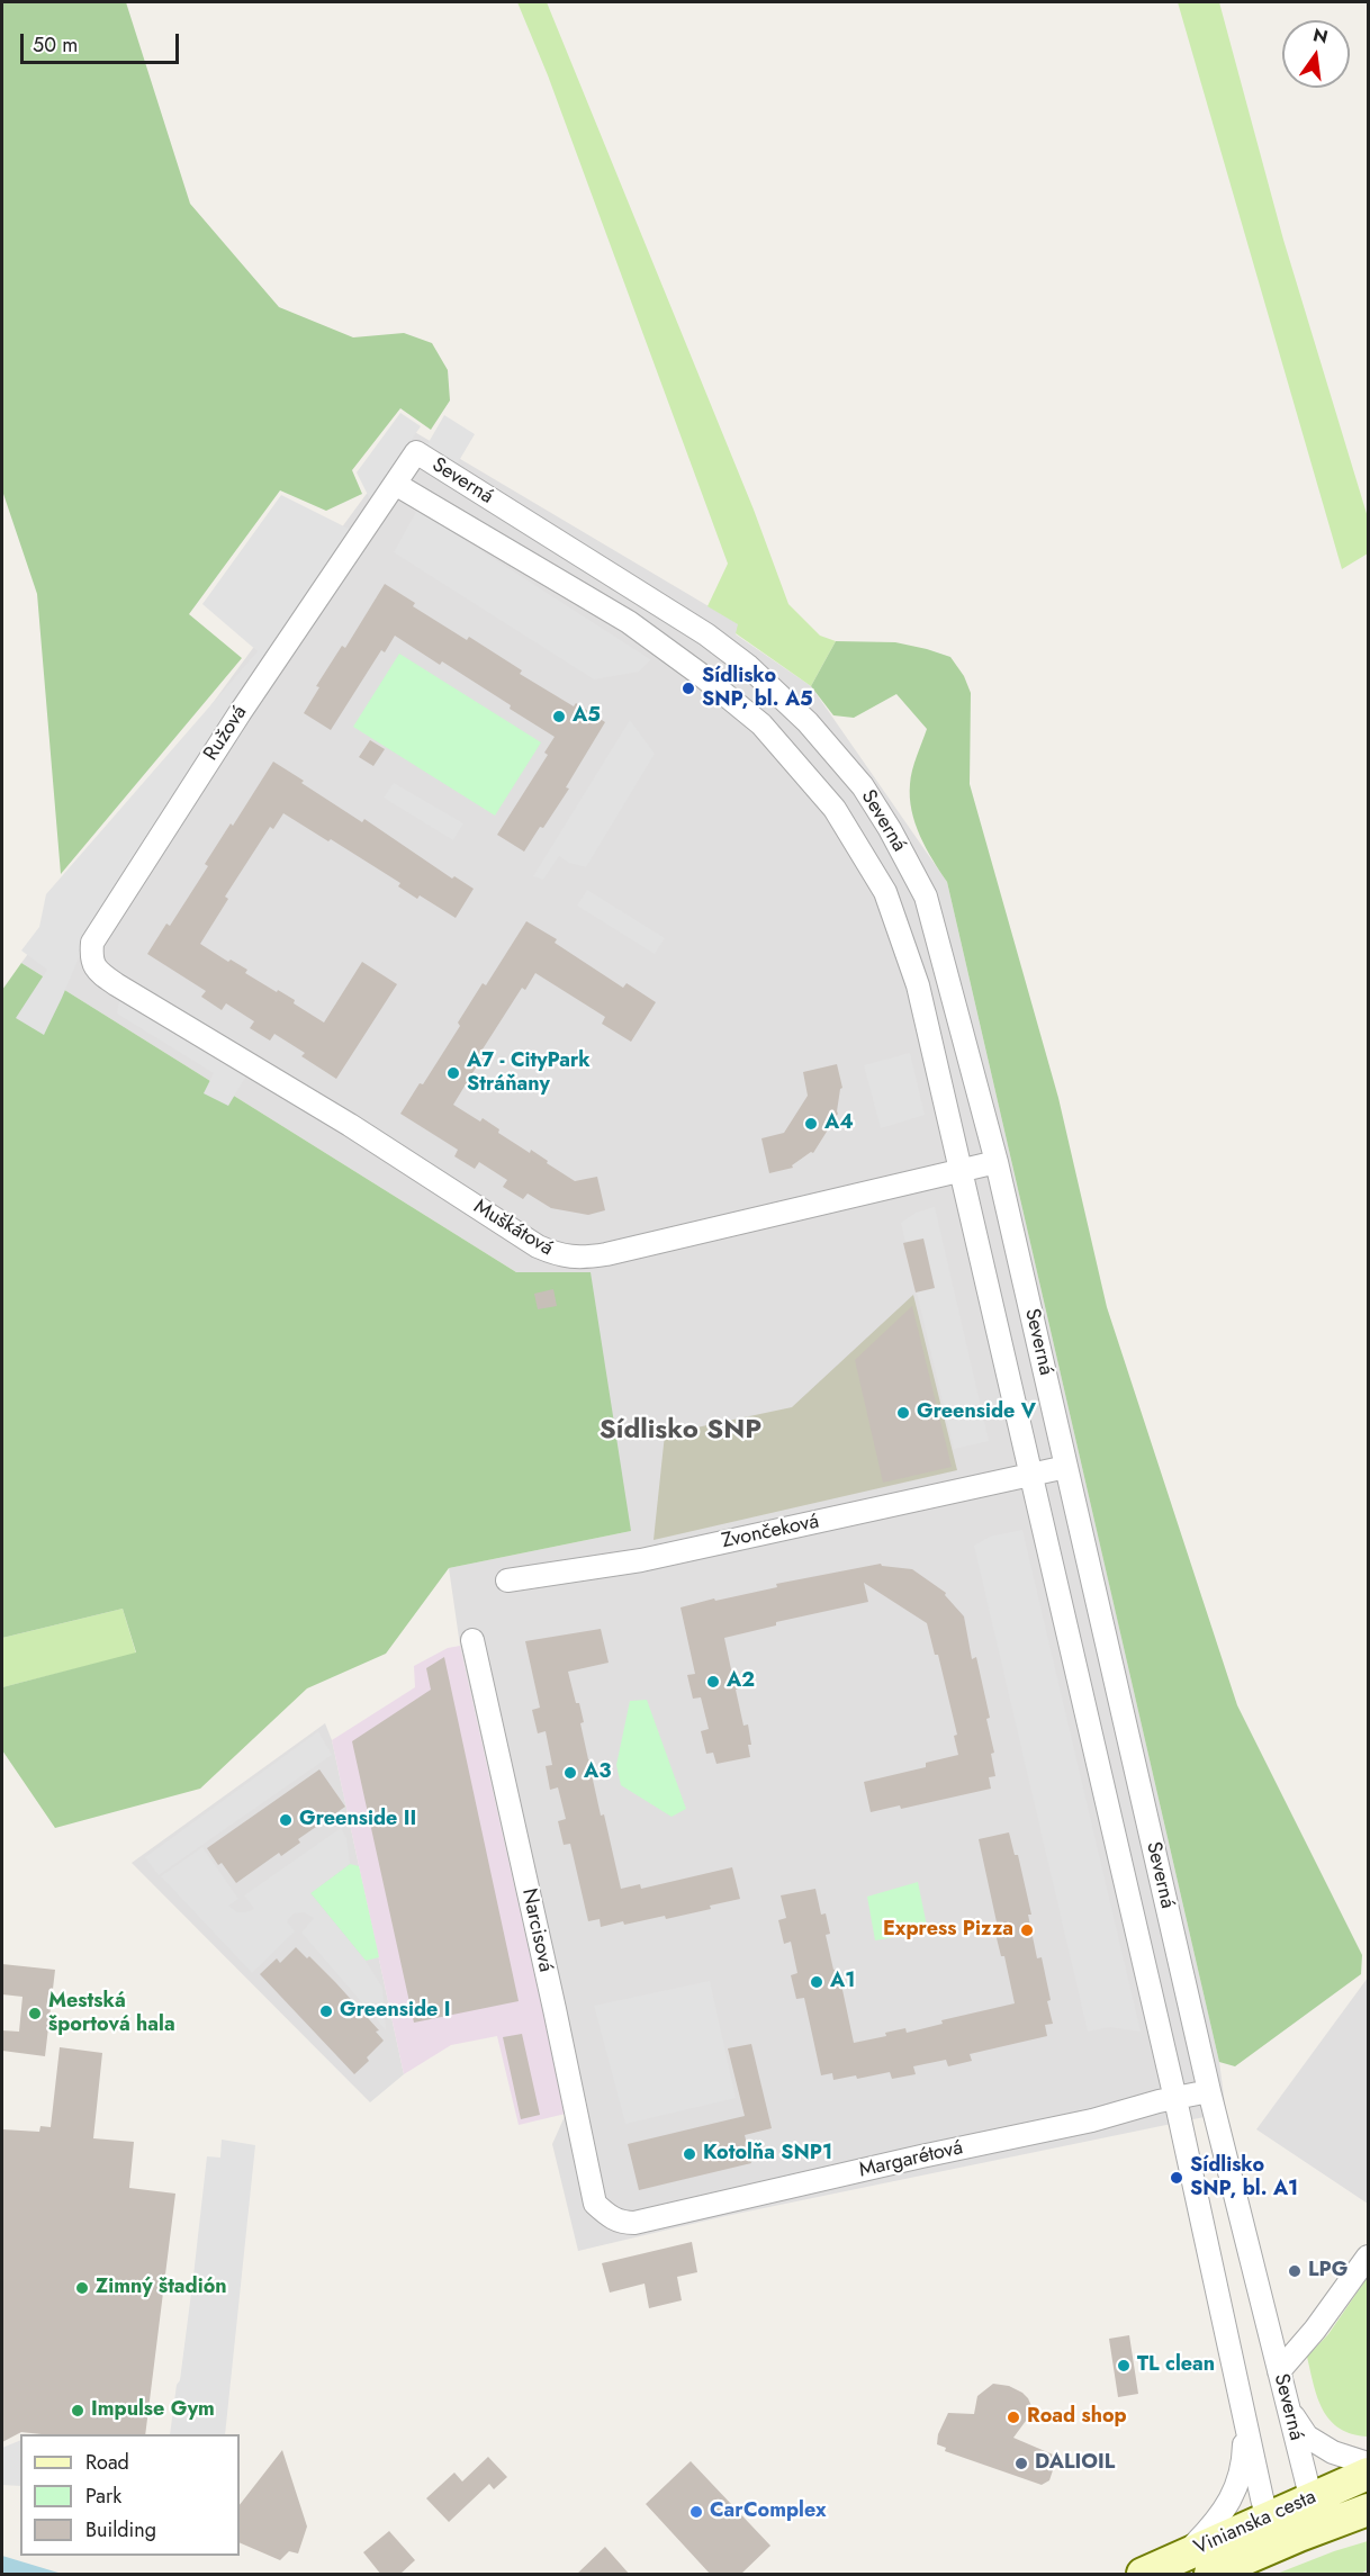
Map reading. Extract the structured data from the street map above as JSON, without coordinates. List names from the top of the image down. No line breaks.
{"streets":{"main road":["Vinianska cesta"],"street":["Severná","Ružová","Muškátová","Zvončeková","Narcisová","Margarétová"]},"crossings":[["Severná","Ružová"],["Severná","Muškátová"],["Severná","Zvončeková"],["Severná","Margarétová"],["Severná","Vinianska cesta"],["Ružová","Muškátová"],["Narcisová","Margarétová"]],"districts":["Sídlisko SNP"],"places":["Sídlisko SNP, bl. A5","A5","A7 - CityPark Stráňany","A4","Greenside V","A2","A3","Greenside II","Express Pizza","A1","Greenside I","Mestská športová hala","Kotolňa SNP1","Sídlisko SNP, bl. A1","LPG","Zimný štadión","TL clean","Impulse Gym","Road shop","DALIOIL","CarComplex"],"legend":["Road","Park","Building"],"scale_bar":"50 m","north":"top"}
